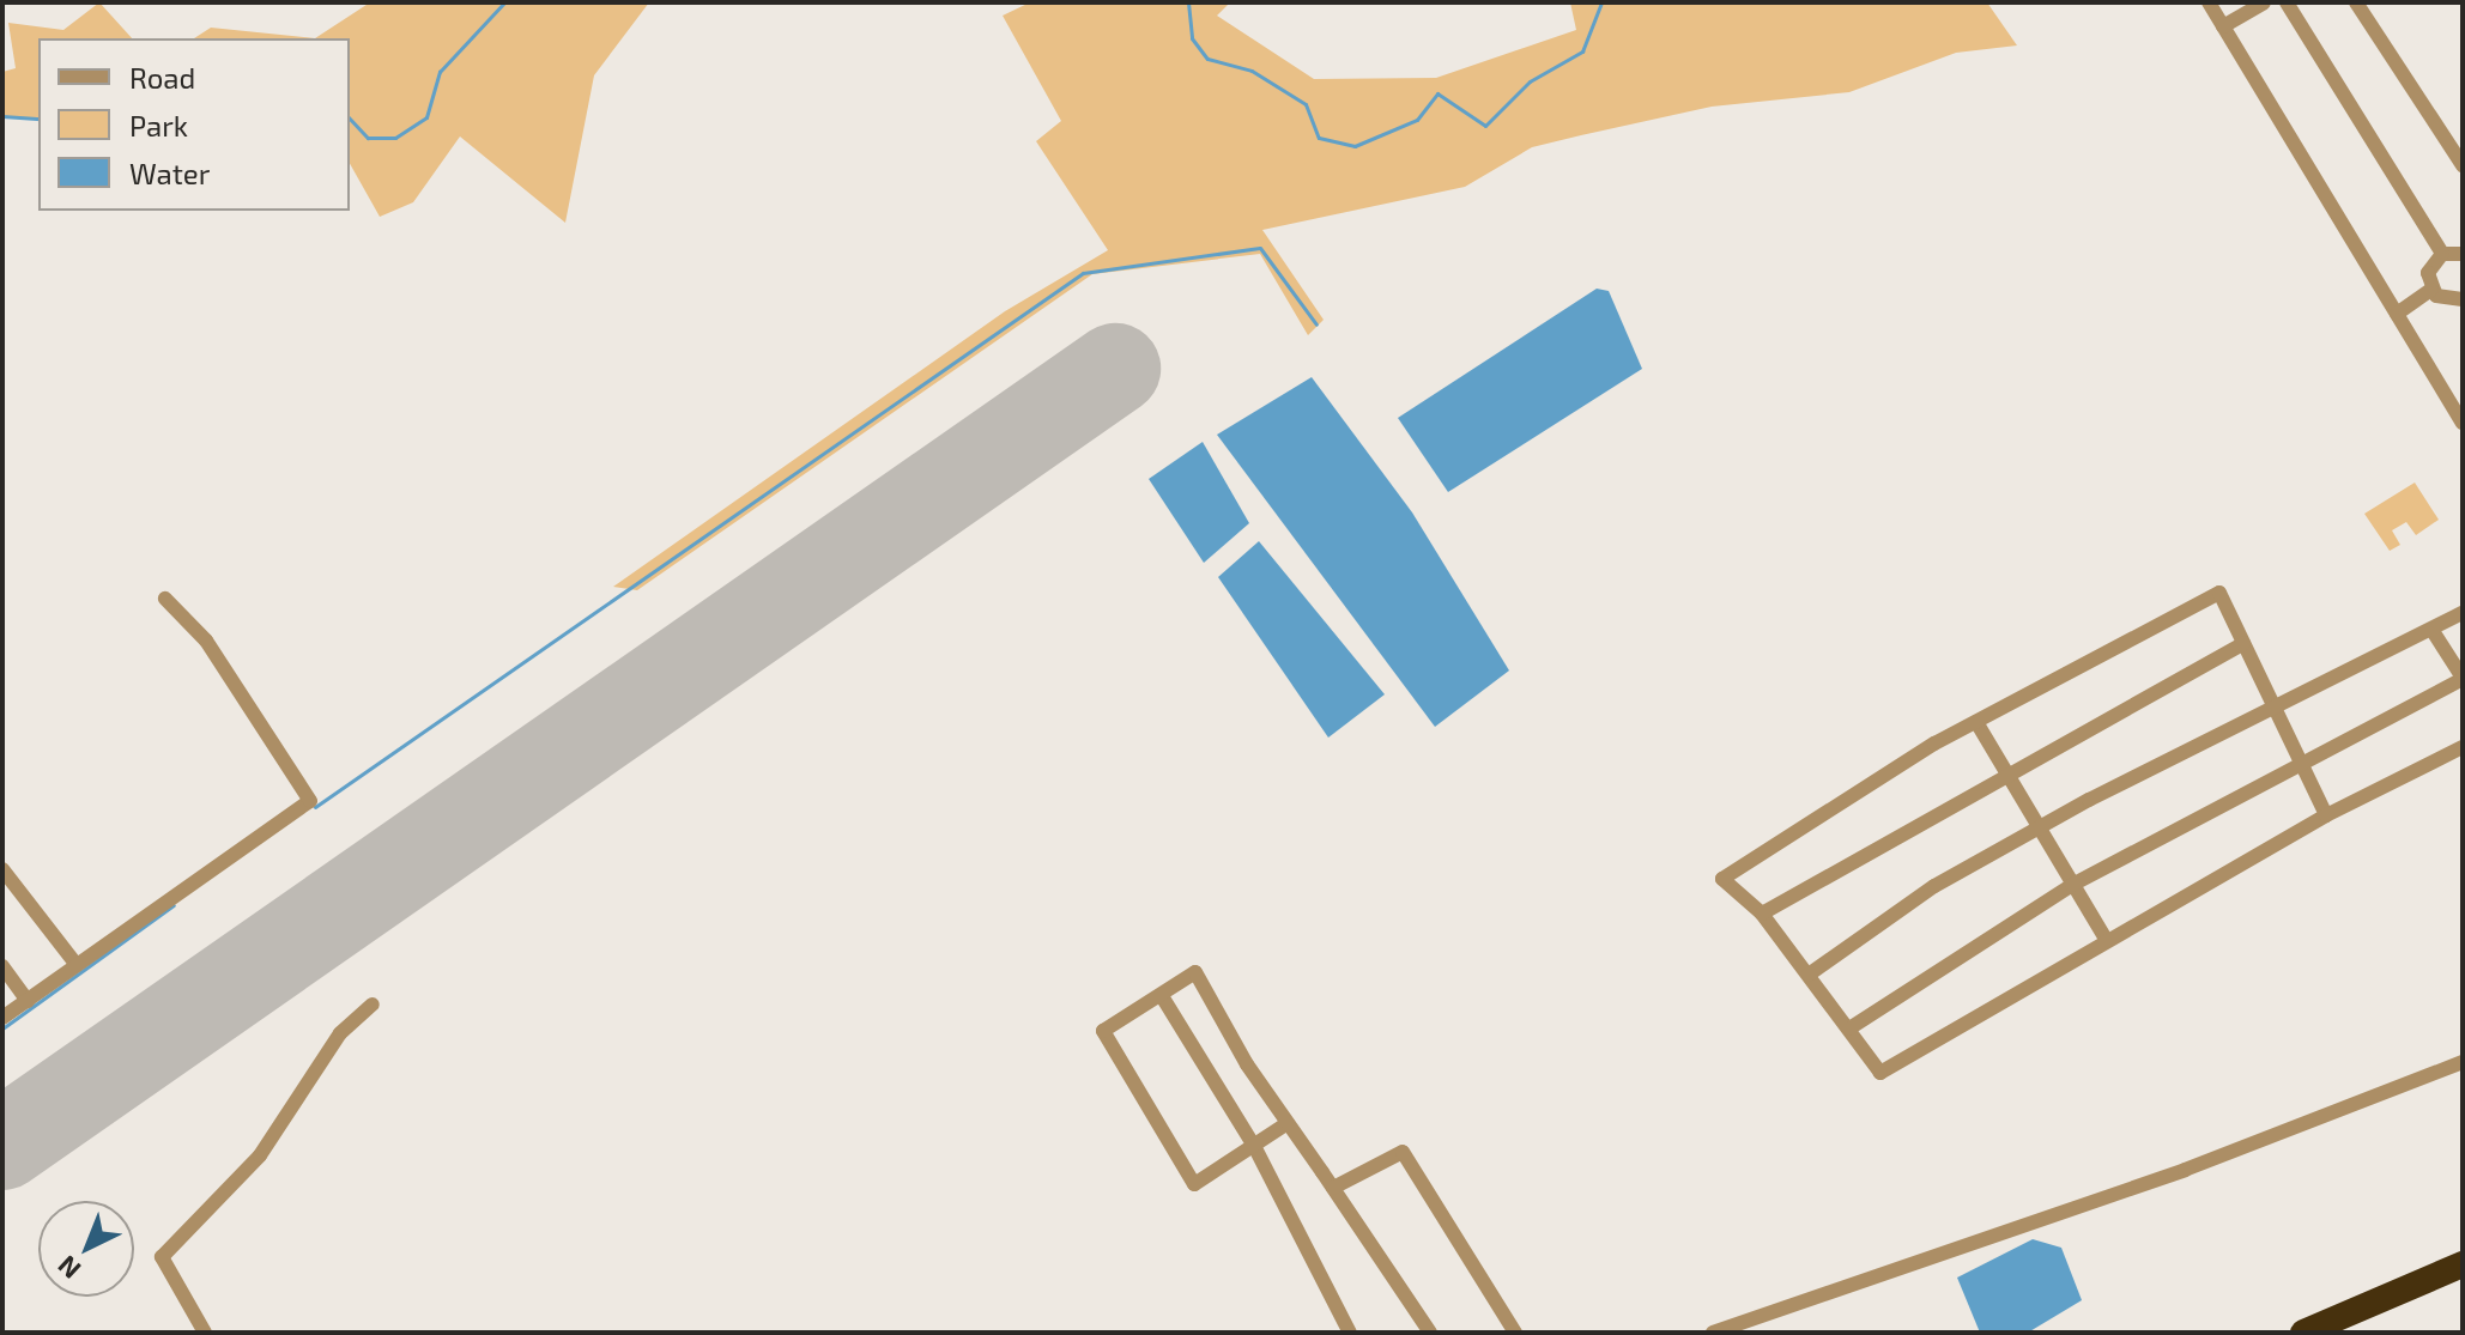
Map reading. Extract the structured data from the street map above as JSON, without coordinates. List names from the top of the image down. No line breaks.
{"legend":["Road","Park","Water"],"north":"bottom left"}
